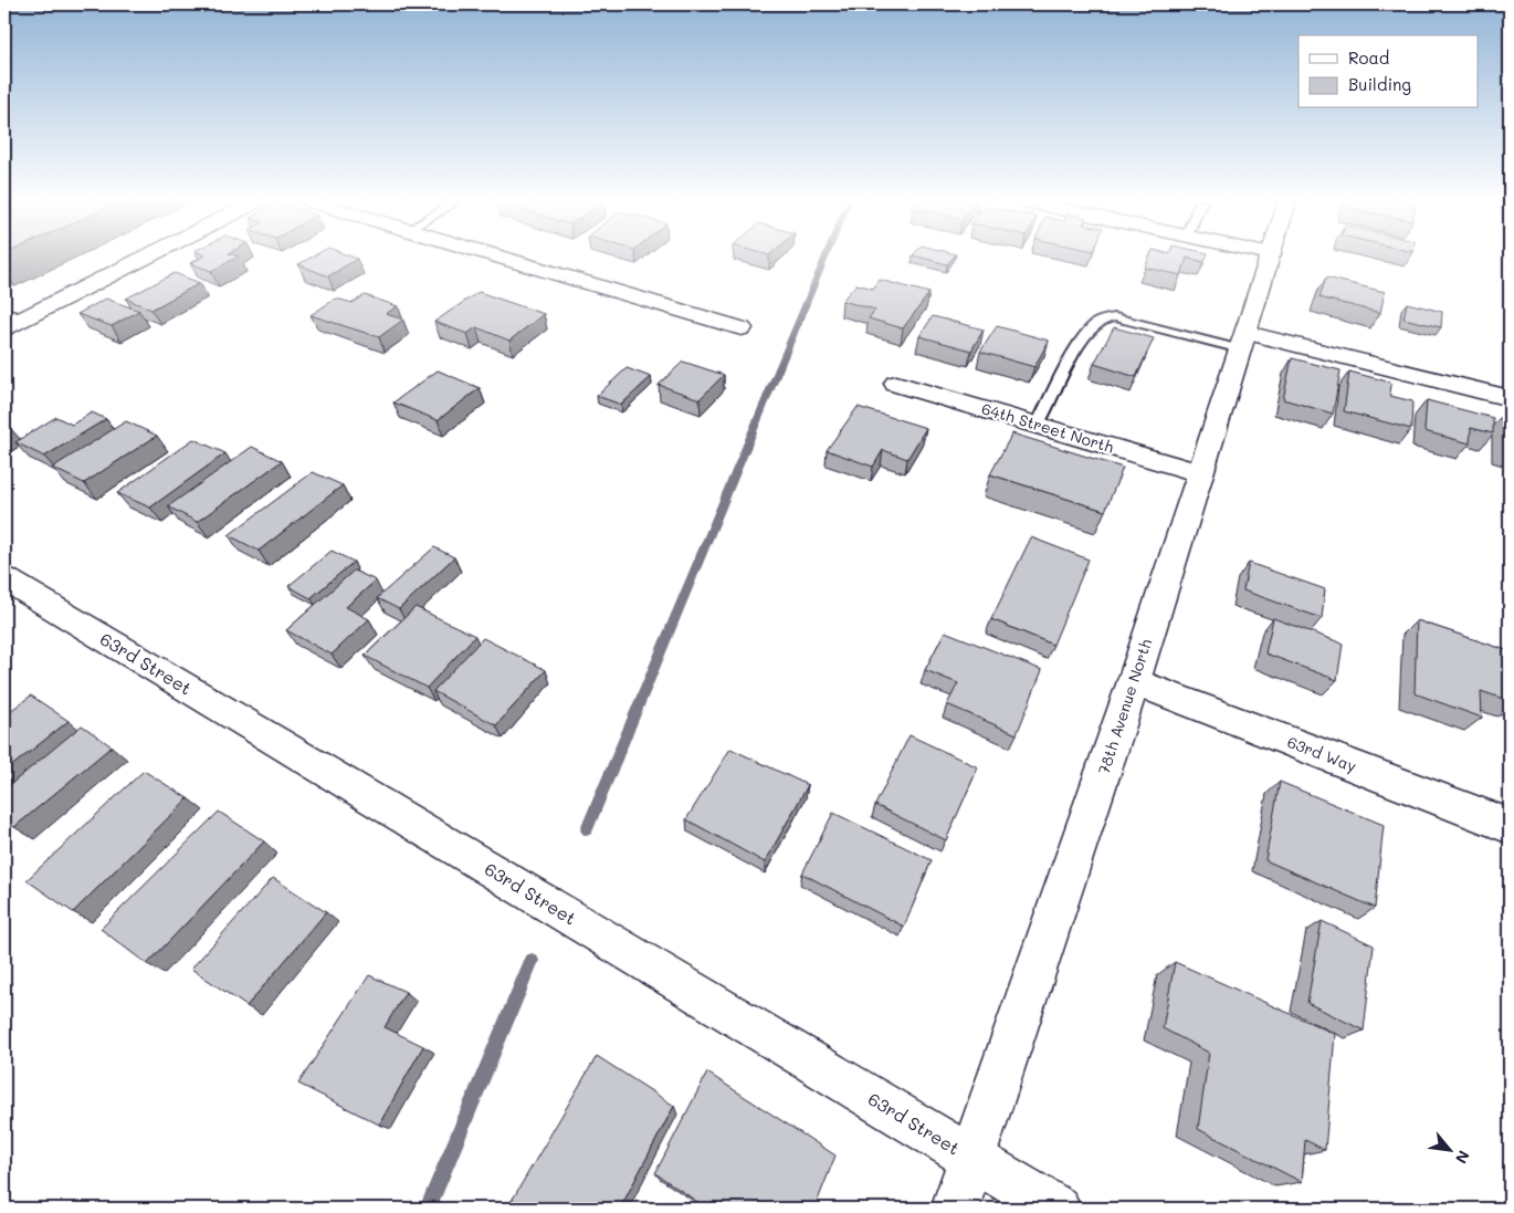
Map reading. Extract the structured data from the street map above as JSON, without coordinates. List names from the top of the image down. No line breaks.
{"streets":{"street":["64th Street North","63rd Street","78th Avenue North","63rd Way"]},"crossings":[["64th Street North","78th Avenue North"],["63rd Street","78th Avenue North"],["78th Avenue North","63rd Way"]],"legend":["Road","Building"],"north":"bottom right"}
